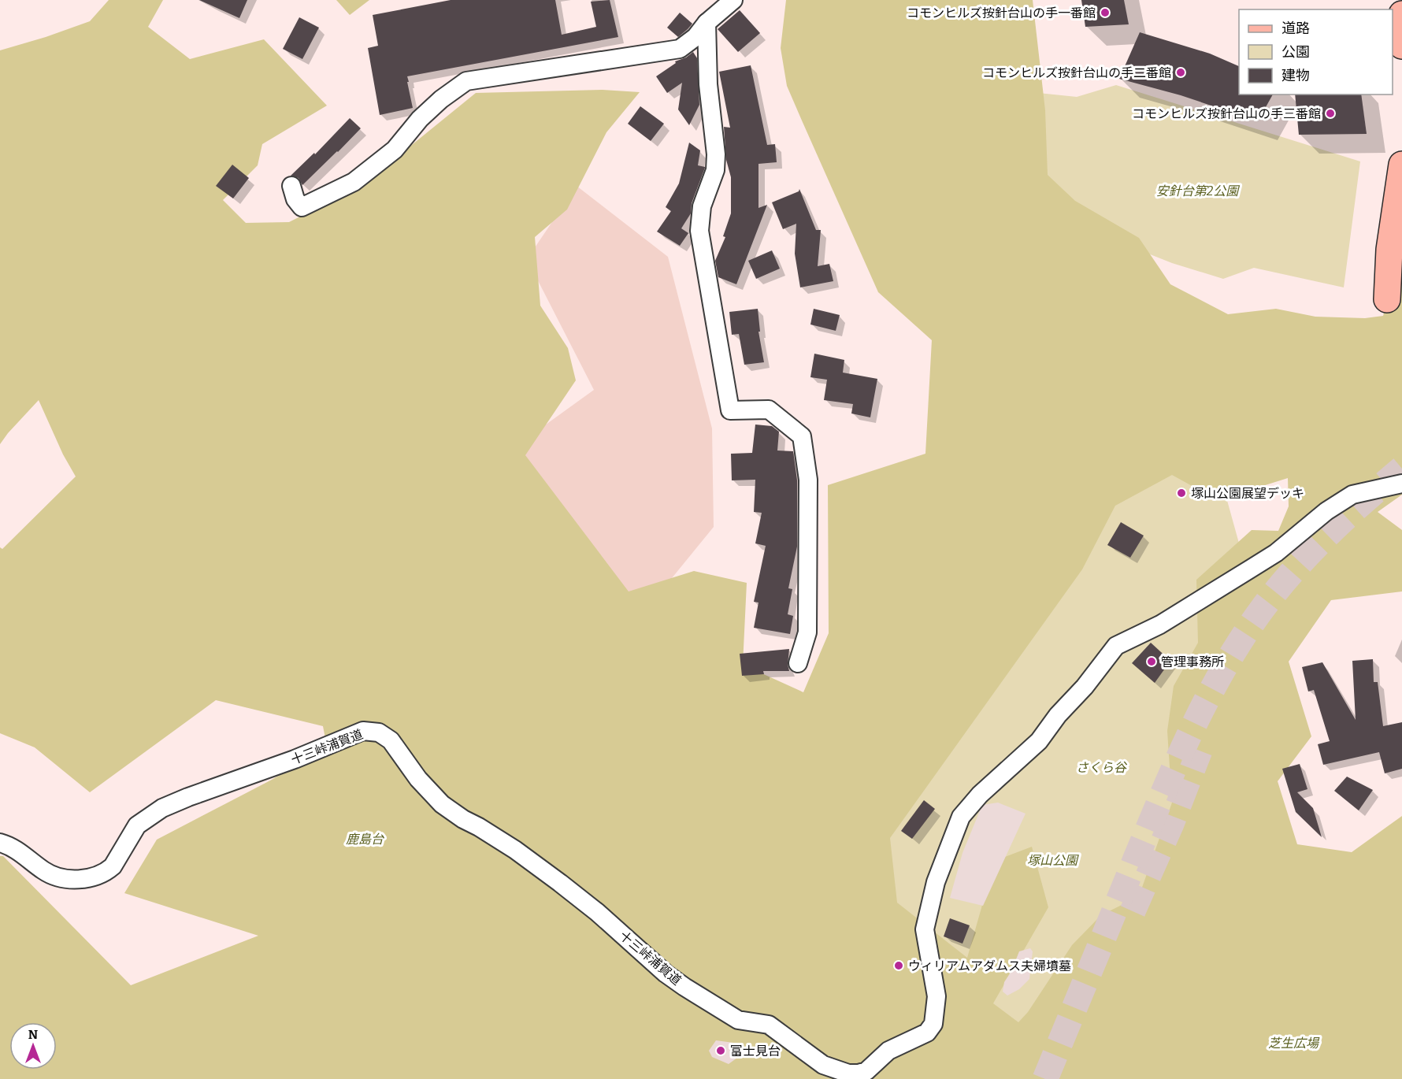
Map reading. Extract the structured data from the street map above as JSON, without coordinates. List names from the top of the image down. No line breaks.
{"streets":{"street":["十三峠浦賀道"]},"parks":["安針台第2公園","さくら谷","鹿島台","塚山公園","芝生広場"],"places":["コモンヒルズ按針台山の手一番館","コモンヒルズ按針台山の手二番館","コモンヒルズ按針台山の手三番館","塚山公園展望デッキ","管理事務所","ウィリアムアダムス夫婦墳墓","富士見台"],"legend":["道路","公園","建物"],"north":"top"}
